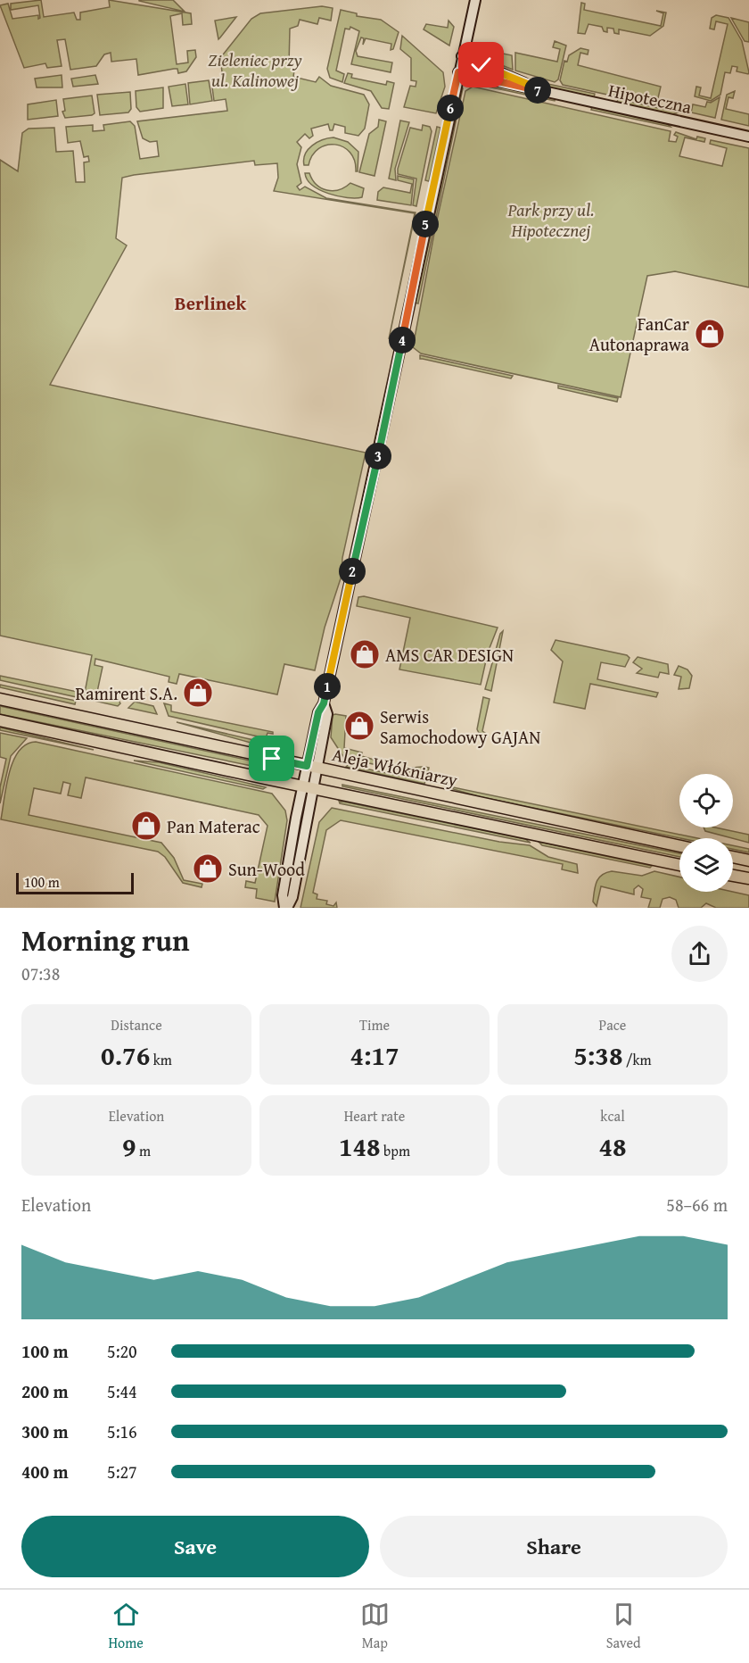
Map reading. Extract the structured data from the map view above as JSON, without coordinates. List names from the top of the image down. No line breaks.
{"streets":{"main road":["Aleja Włókniarzy"],"street":["Hipoteczna"]},"districts":["Berlinek"],"parks":["Zieleniec przy ul. Kalinowej","Park przy ul. Hipotecznej"],"places":{"shop":["FanCar Autonaprawa","AMS CAR DESIGN","Ramirent S.A.","Serwis Samochodowy GAJAN","Pan Materac","Sun-Wood"]},"scale_bar":"100 m","page":{"pins":["7","6","5","4","3","2","1"],"scale":"100 m","heading":["Morning run","07:38"],"stats":[["Distance","0.76 km"],["Time","4:17"],["Pace","5:38 /km"],["Elevation","9 m"],["Heart rate","148 bpm"],["kcal","48"]],"chart":["Elevation","58–66 m"],"list":[{"name":"100 m","note":"5:20"},{"name":"200 m","note":"5:44"},{"name":"300 m","note":"5:16"},{"name":"400 m","note":"5:27"}],"buttons":["Save","Share"],"tabs":["Home","Map","Saved"]}}
